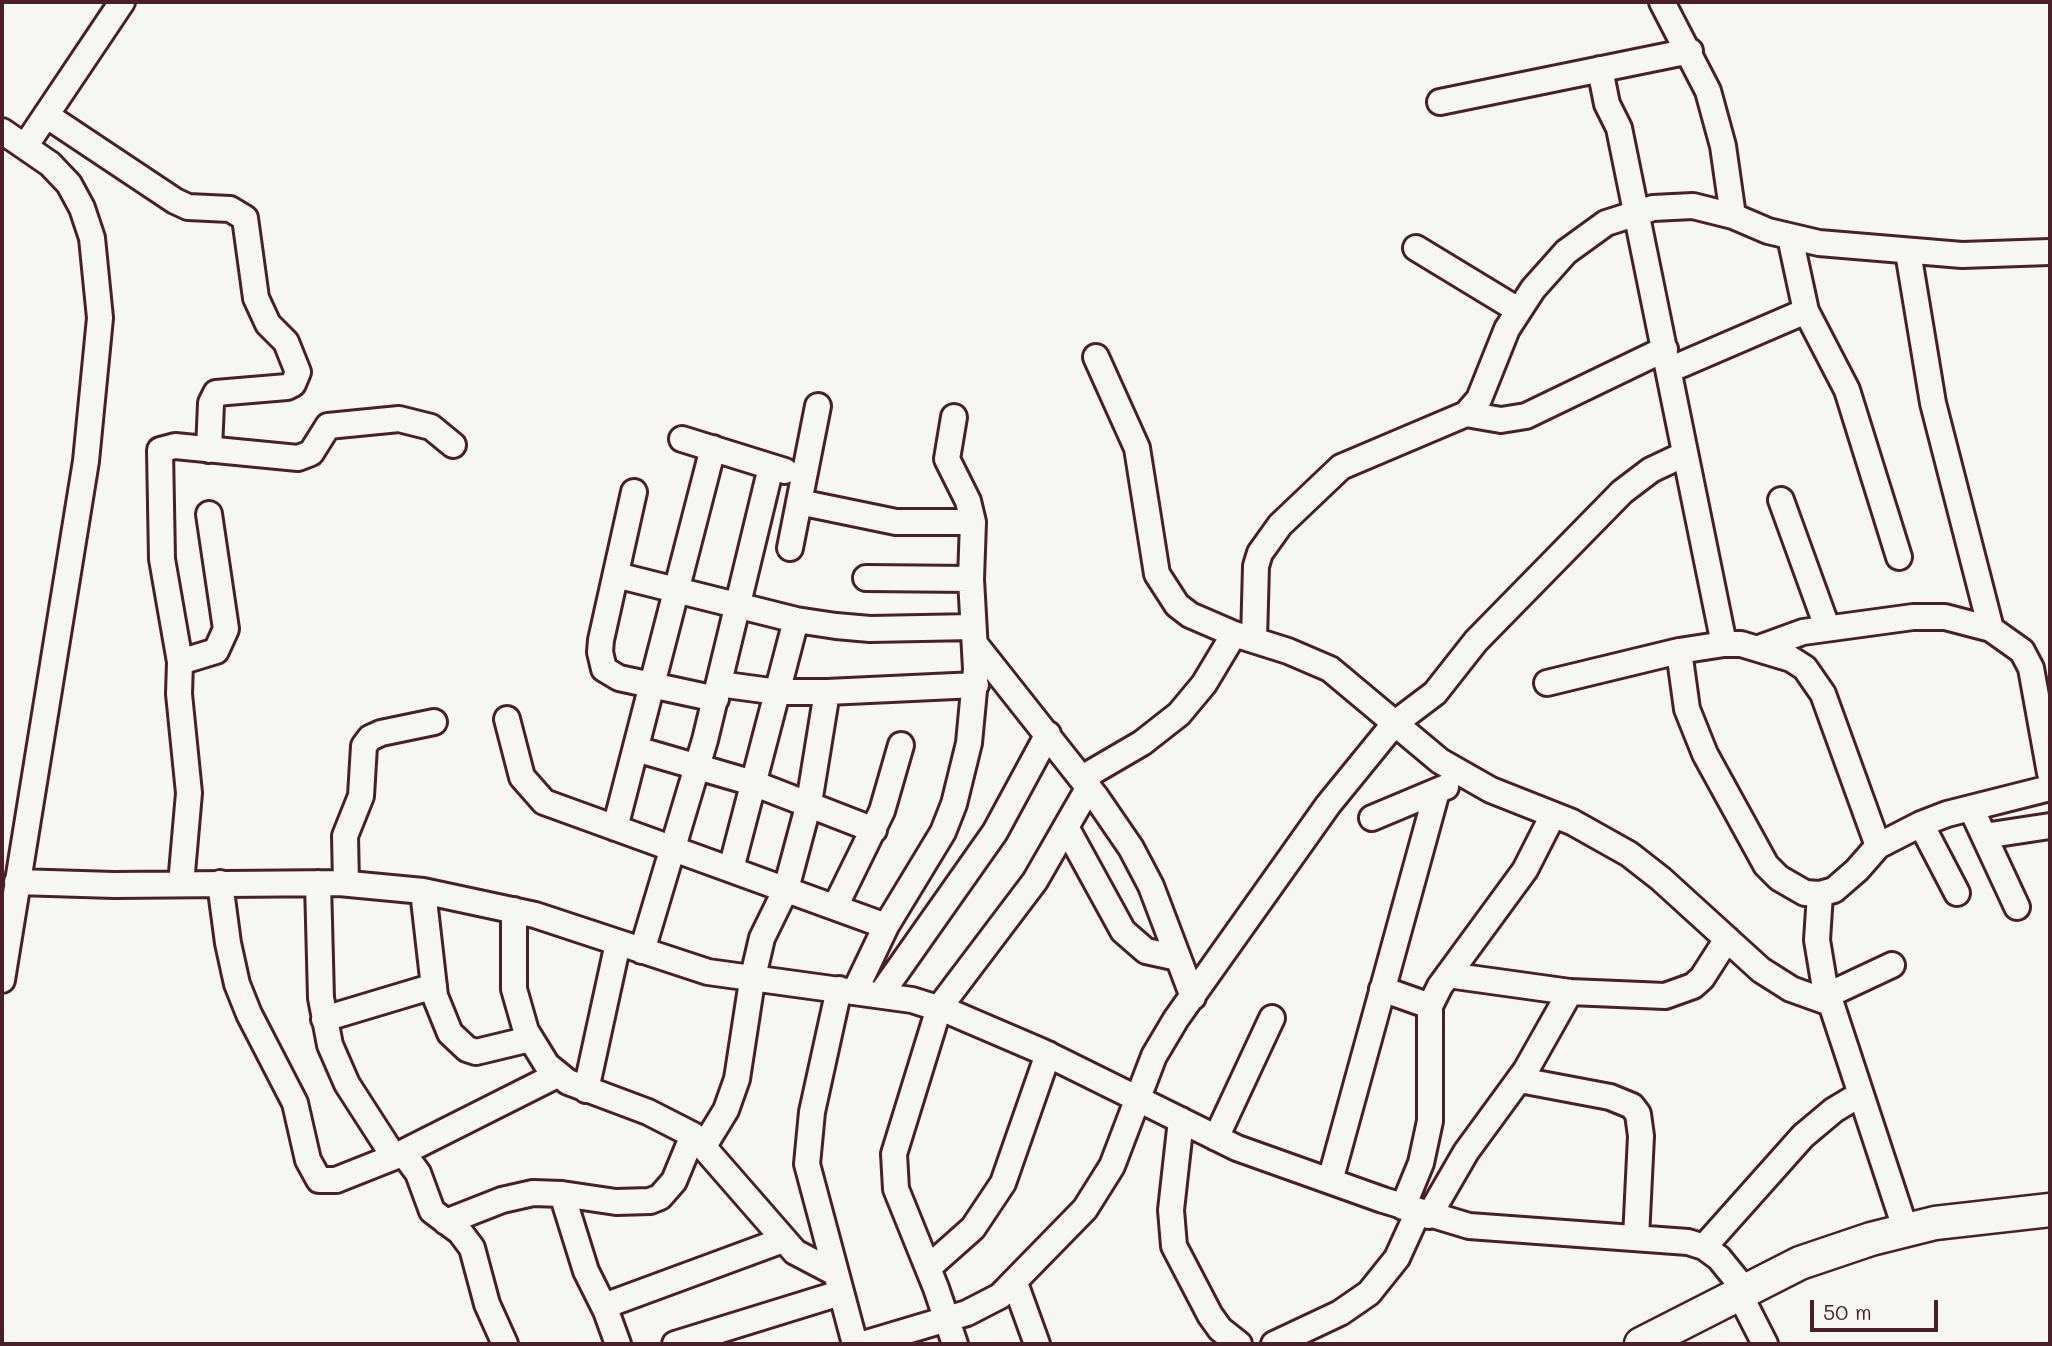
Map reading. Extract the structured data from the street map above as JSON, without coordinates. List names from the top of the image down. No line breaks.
{"scale_bar":"50 m"}
